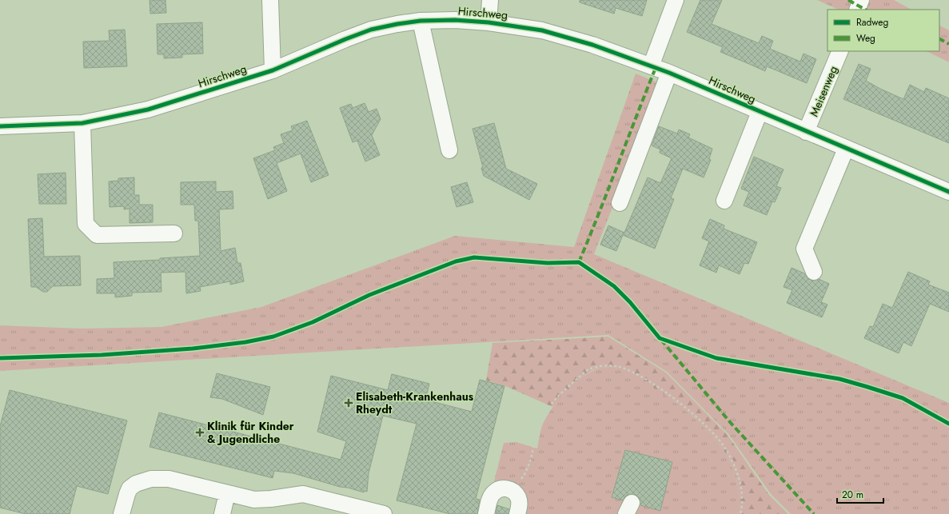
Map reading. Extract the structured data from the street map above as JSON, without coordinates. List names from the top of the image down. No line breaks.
{"streets":{"street":["Hirschweg","Meisenweg"]},"crossings":[["Hirschweg","Meisenweg"]],"places":{"health":["Elisabeth-Krankenhaus Rheydt","Klinik für Kinder & Jugendliche"]},"legend":["Radweg","Weg"],"scale_bar":"20 m"}
